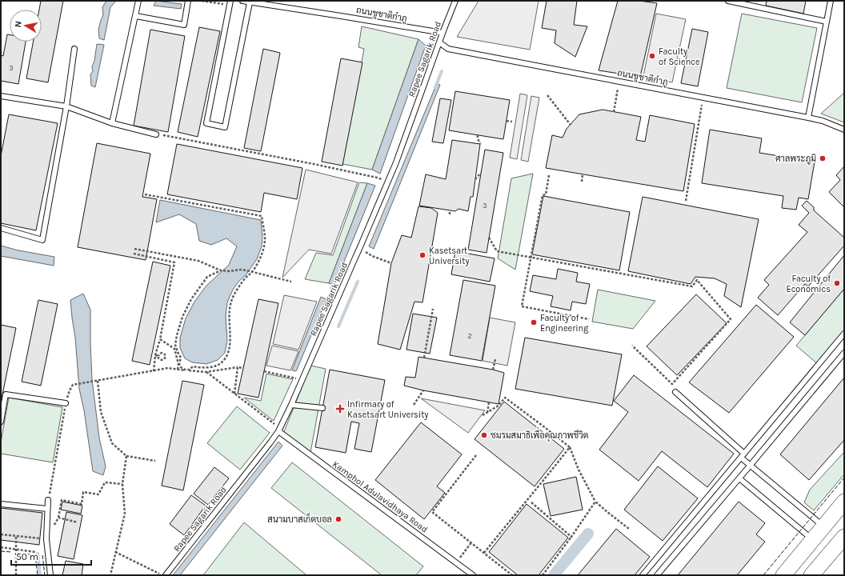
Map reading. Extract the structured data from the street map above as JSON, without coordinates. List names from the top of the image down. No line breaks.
{"streets":{"lane":["ถนนชูชาติกำภู","Rapee Sagarik Road","Kamphol Adulavidhaya Road"]},"crossings":[["ถนนชูชาติกำภู","Rapee Sagarik Road"],["Rapee Sagarik Road","Kamphol Adulavidhaya Road"]],"places":{"other":["Faculty of Science","ศาลพระภูมิ","Kasetsart University","Faculty of Economics","Faculty of Engineering","ชมรมสมาธิเพื่อคุณภาพชีวิต","สนามบาสเก็ตบอล"],"health":["Infirmary of Kasetsart University"]},"house_numbers":["3","3","2"],"scale_bar":"50 m","north":"left"}
